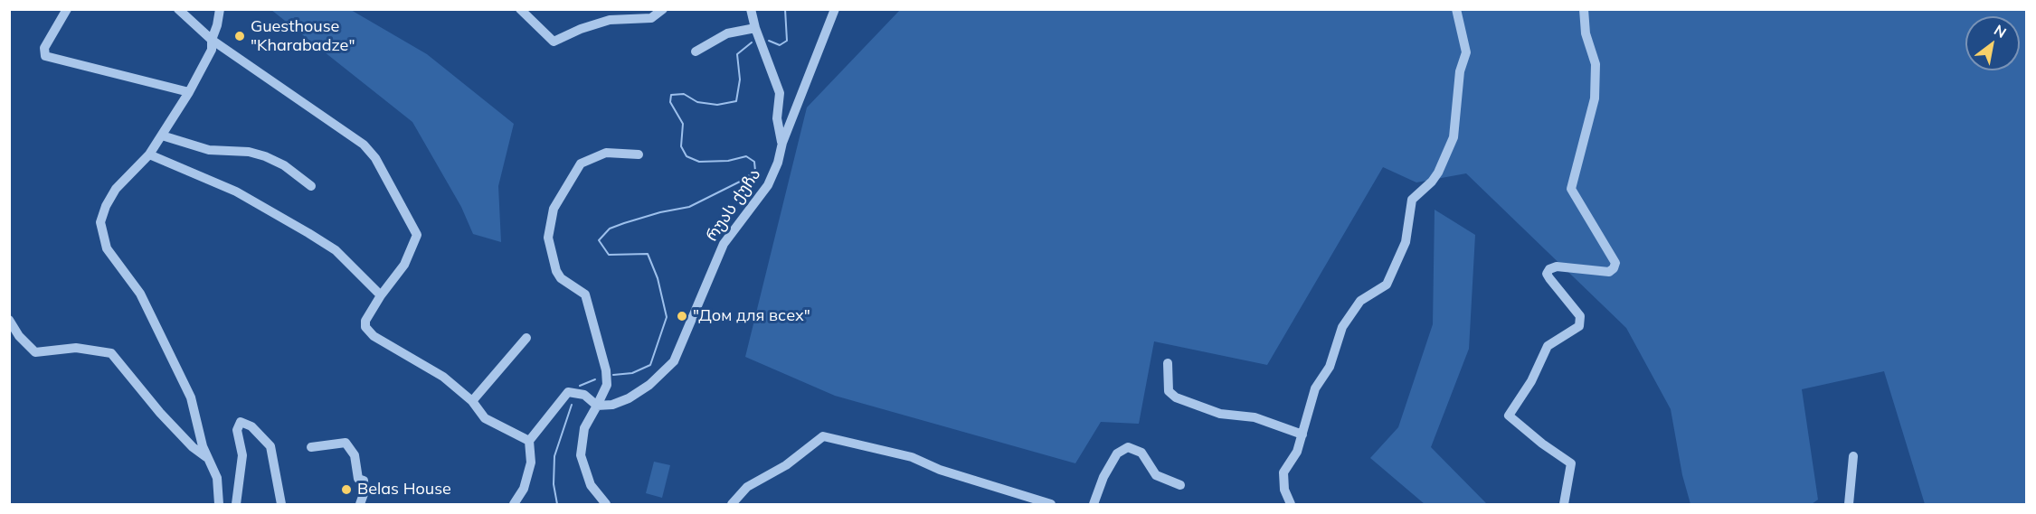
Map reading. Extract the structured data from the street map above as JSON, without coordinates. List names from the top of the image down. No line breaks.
{"streets":{"street":["რუას ქუჩა"]},"places":["Guesthouse \"Kharabadze\"","\"Дом для всех\"","Belas House"],"north":"top right"}
